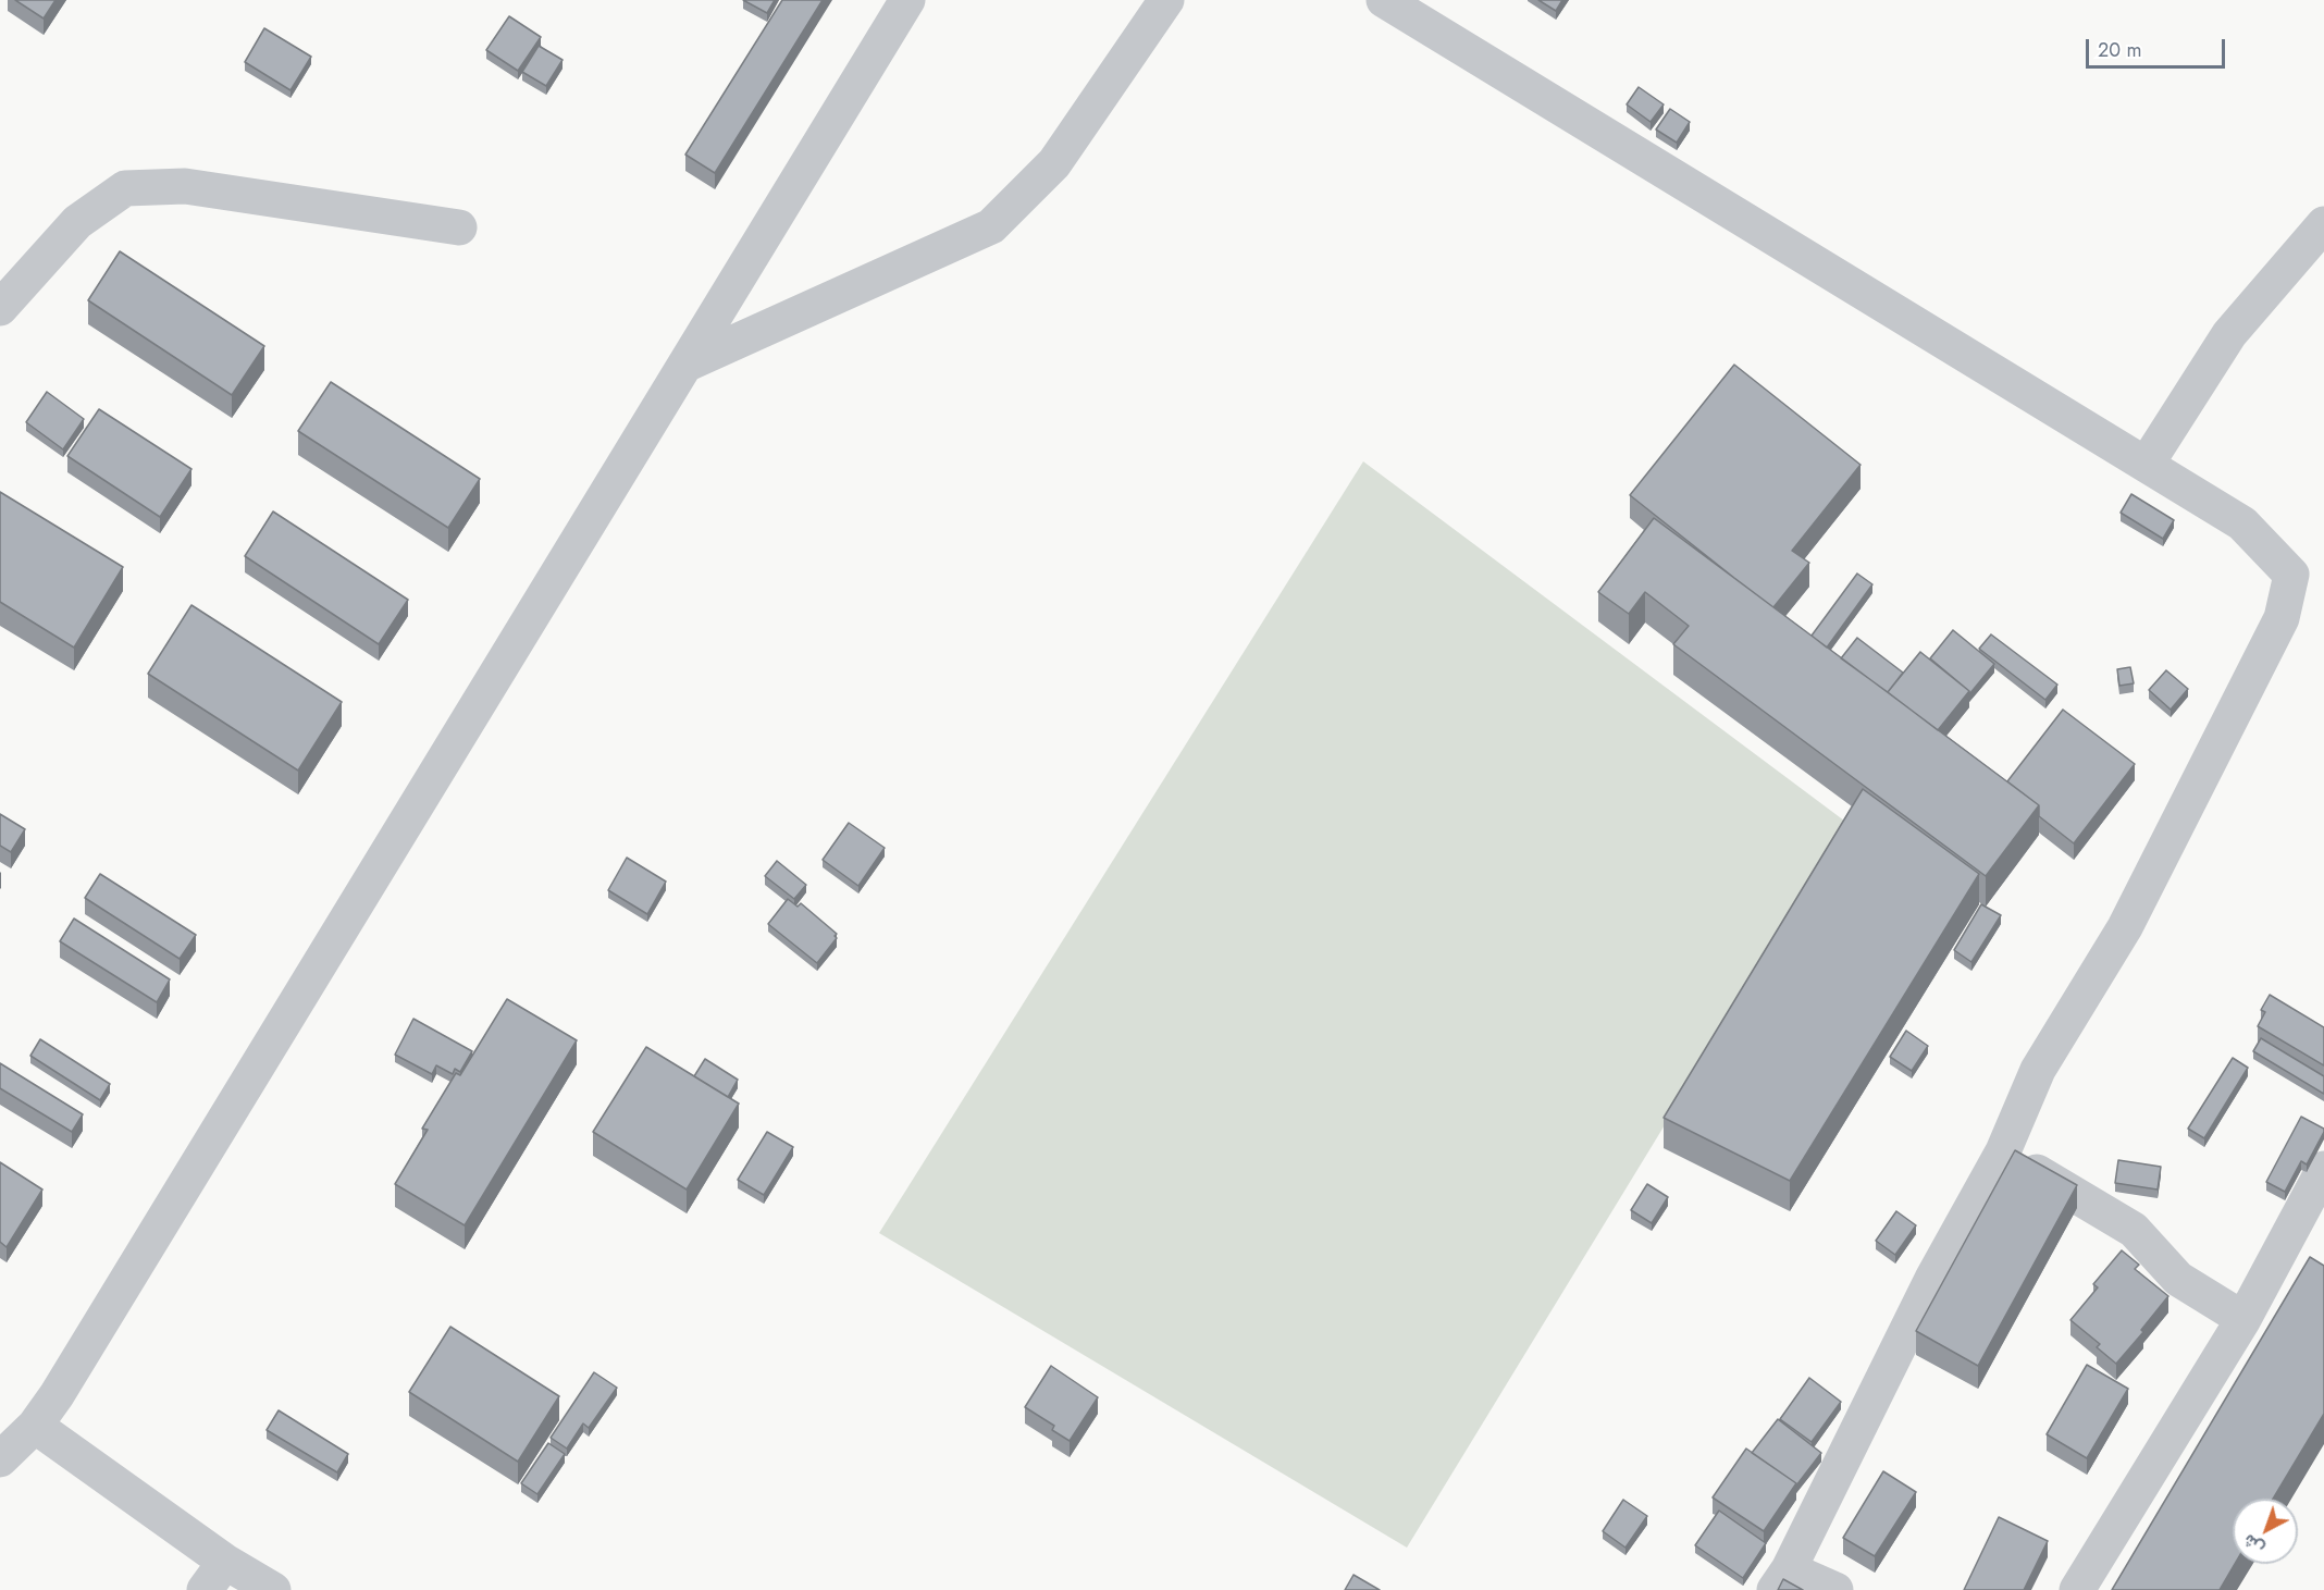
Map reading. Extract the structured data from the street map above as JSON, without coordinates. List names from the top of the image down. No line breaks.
{"scale_bar":"20 m","north":"bottom left"}
